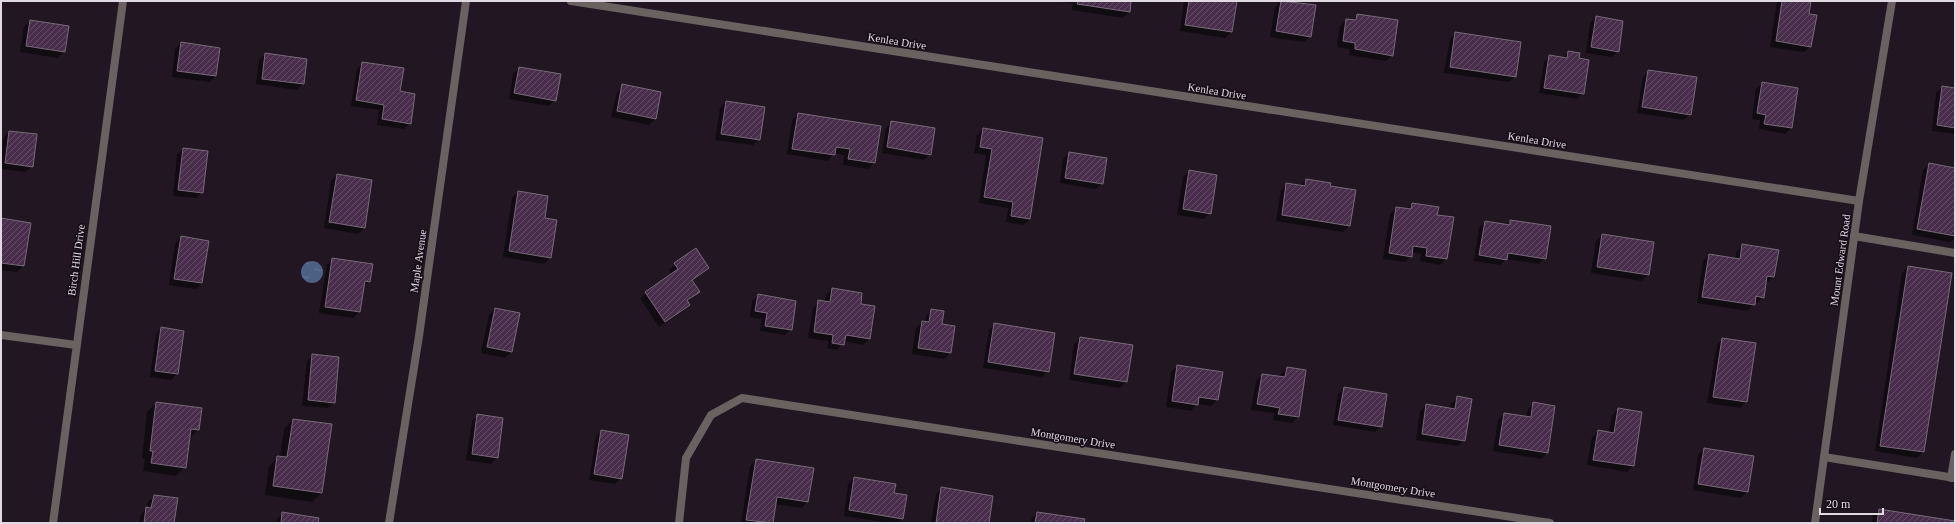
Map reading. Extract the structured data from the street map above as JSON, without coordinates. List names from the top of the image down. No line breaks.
{"streets":{"street":["Kenlea Drive","Birch Hill Drive","Mount Edward Road","Maple Avenue","Montgomery Drive"]},"crossings":[["Kenlea Drive","Mount Edward Road"]],"scale_bar":"20 m"}
